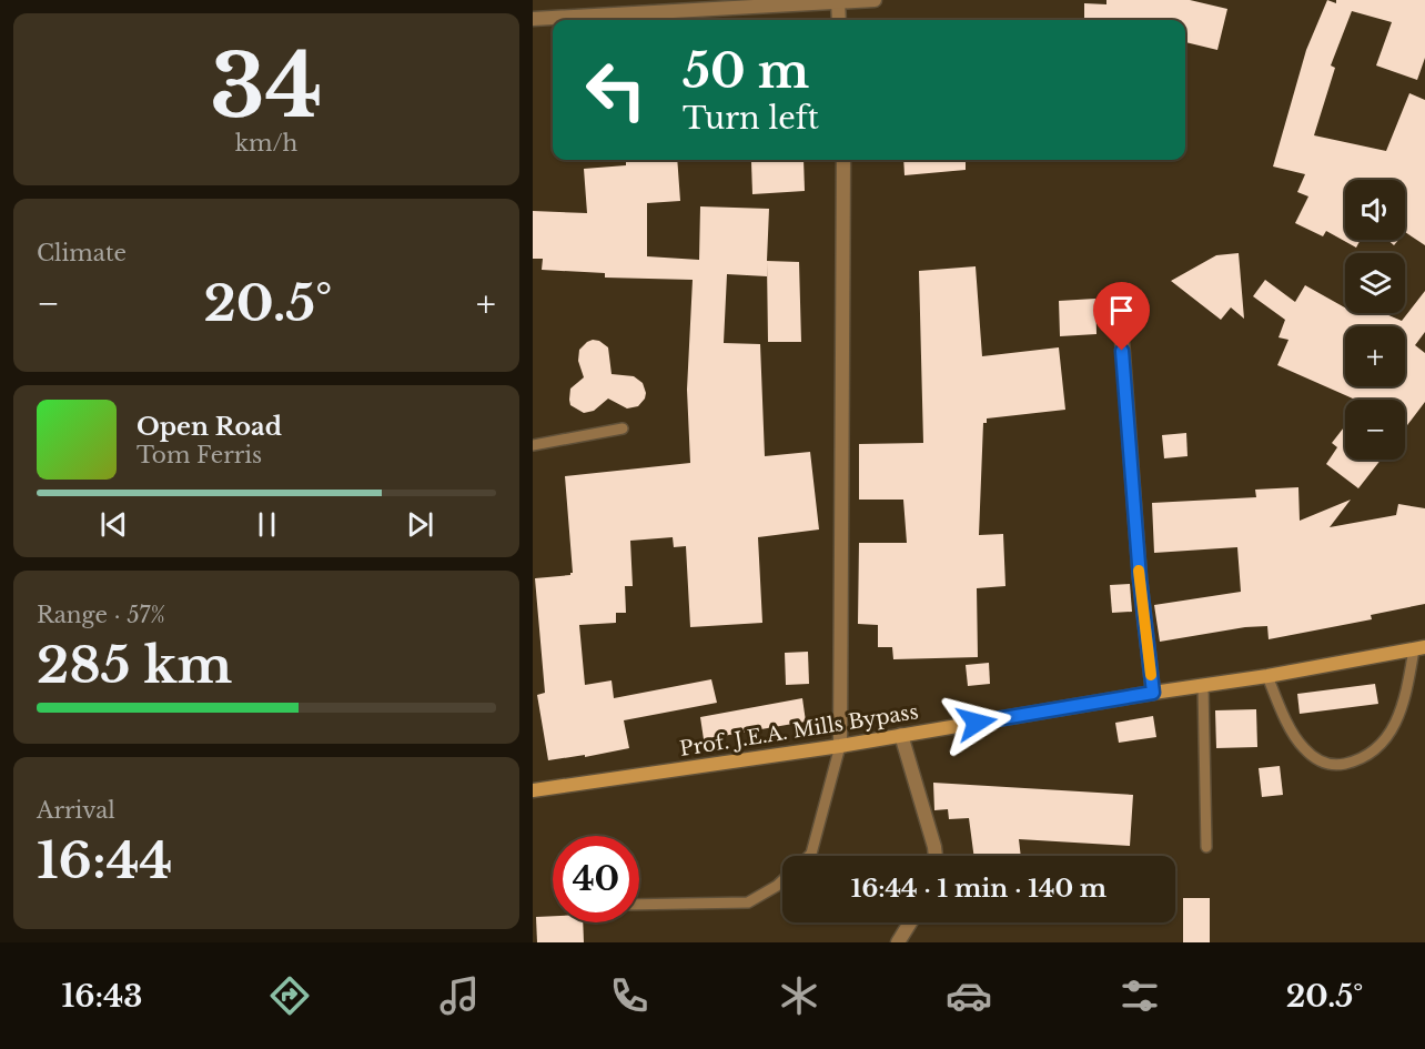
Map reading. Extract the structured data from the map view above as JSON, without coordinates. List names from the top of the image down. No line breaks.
{"streets":{"street":["Prof. J.E.A. Mills Bypass"]},"page":{"tile":[["34","km/h"],"Climate",["Range · 57%","285 km"],["Arrival","16:44"]],"turn":["50 m","Turn left"],"map_buttons":["+","−"],"heat":["−","20.5°","+"],"song":["Open Road","Tom Ferris"],"limit":"40","trip":"16:44 · 1 min · 140 m","tabs":["16:43","20.5°"]}}
